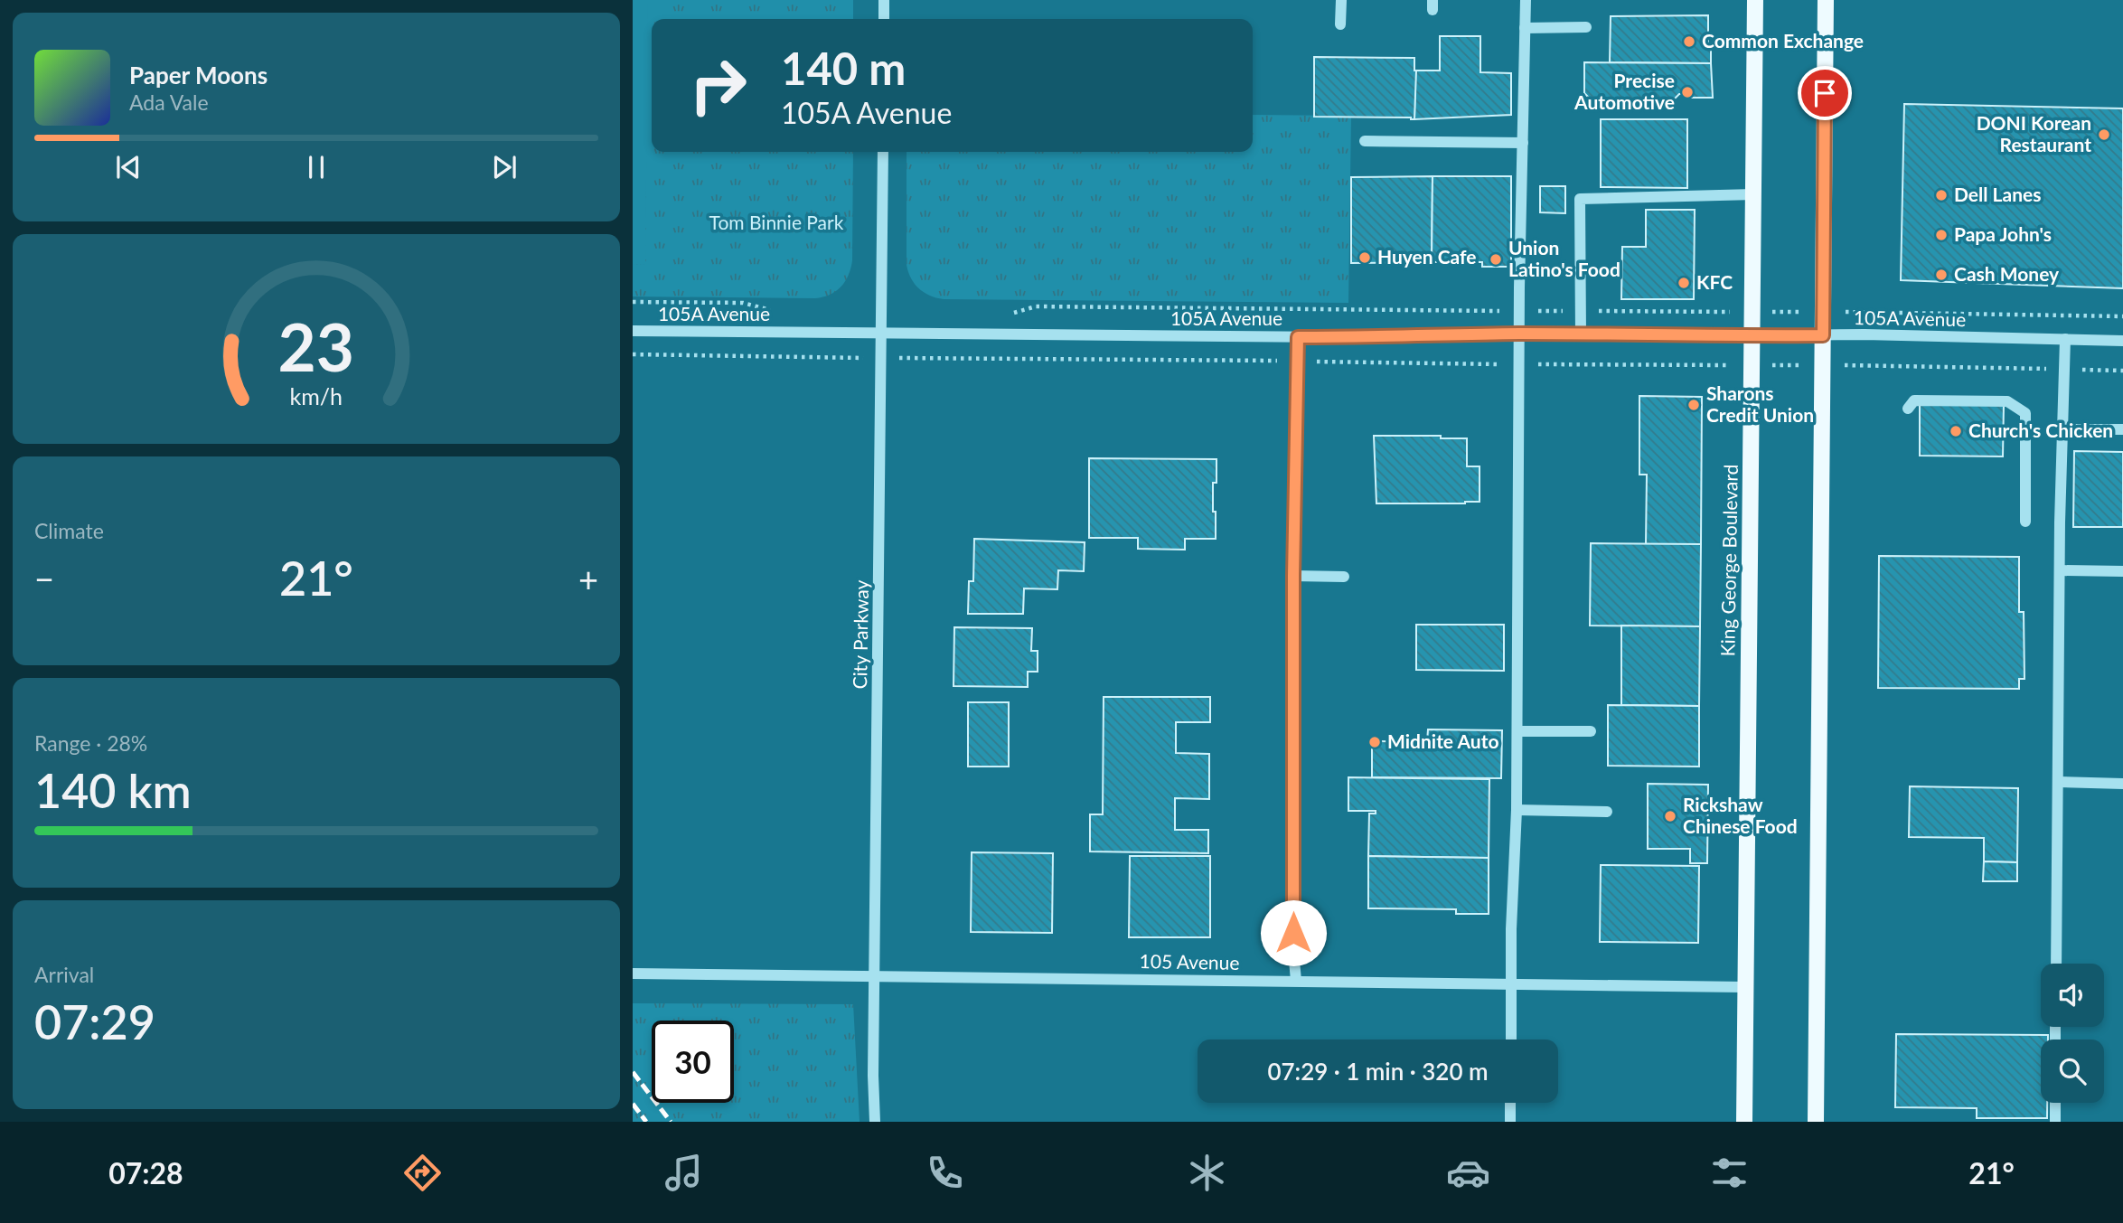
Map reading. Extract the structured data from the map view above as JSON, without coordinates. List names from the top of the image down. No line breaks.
{"streets":{"main road":["King George Boulevard"],"street":["105A Avenue","City Parkway","105 Avenue"]},"crossings":[["105A Avenue","King George Boulevard"],["105A Avenue","City Parkway"],["King George Boulevard","105 Avenue"],["City Parkway","105 Avenue"]],"parks":["Tom Binnie Park"],"places":["Common Exchange","Precise Automotive","DONI Korean Restaurant","Dell Lanes","Papa John's","Huyen Cafe","Union Latino's Food","Cash Money","KFC","Sharons Credit Union","Church's Chicken","Midnite Auto","Rickshaw Chinese Food"],"page":{"turn":["140 m","105A Avenue"],"song":["Paper Moons","Ada Vale"],"tile":["Climate",["Range · 28%","140 km"],["Arrival","07:29"]],"heat":["−","21°","+"],"limit":"30","trip":"07:29 · 1 min · 320 m","tabs":["07:28","21°"],"gauge":["23","km/h"]}}
